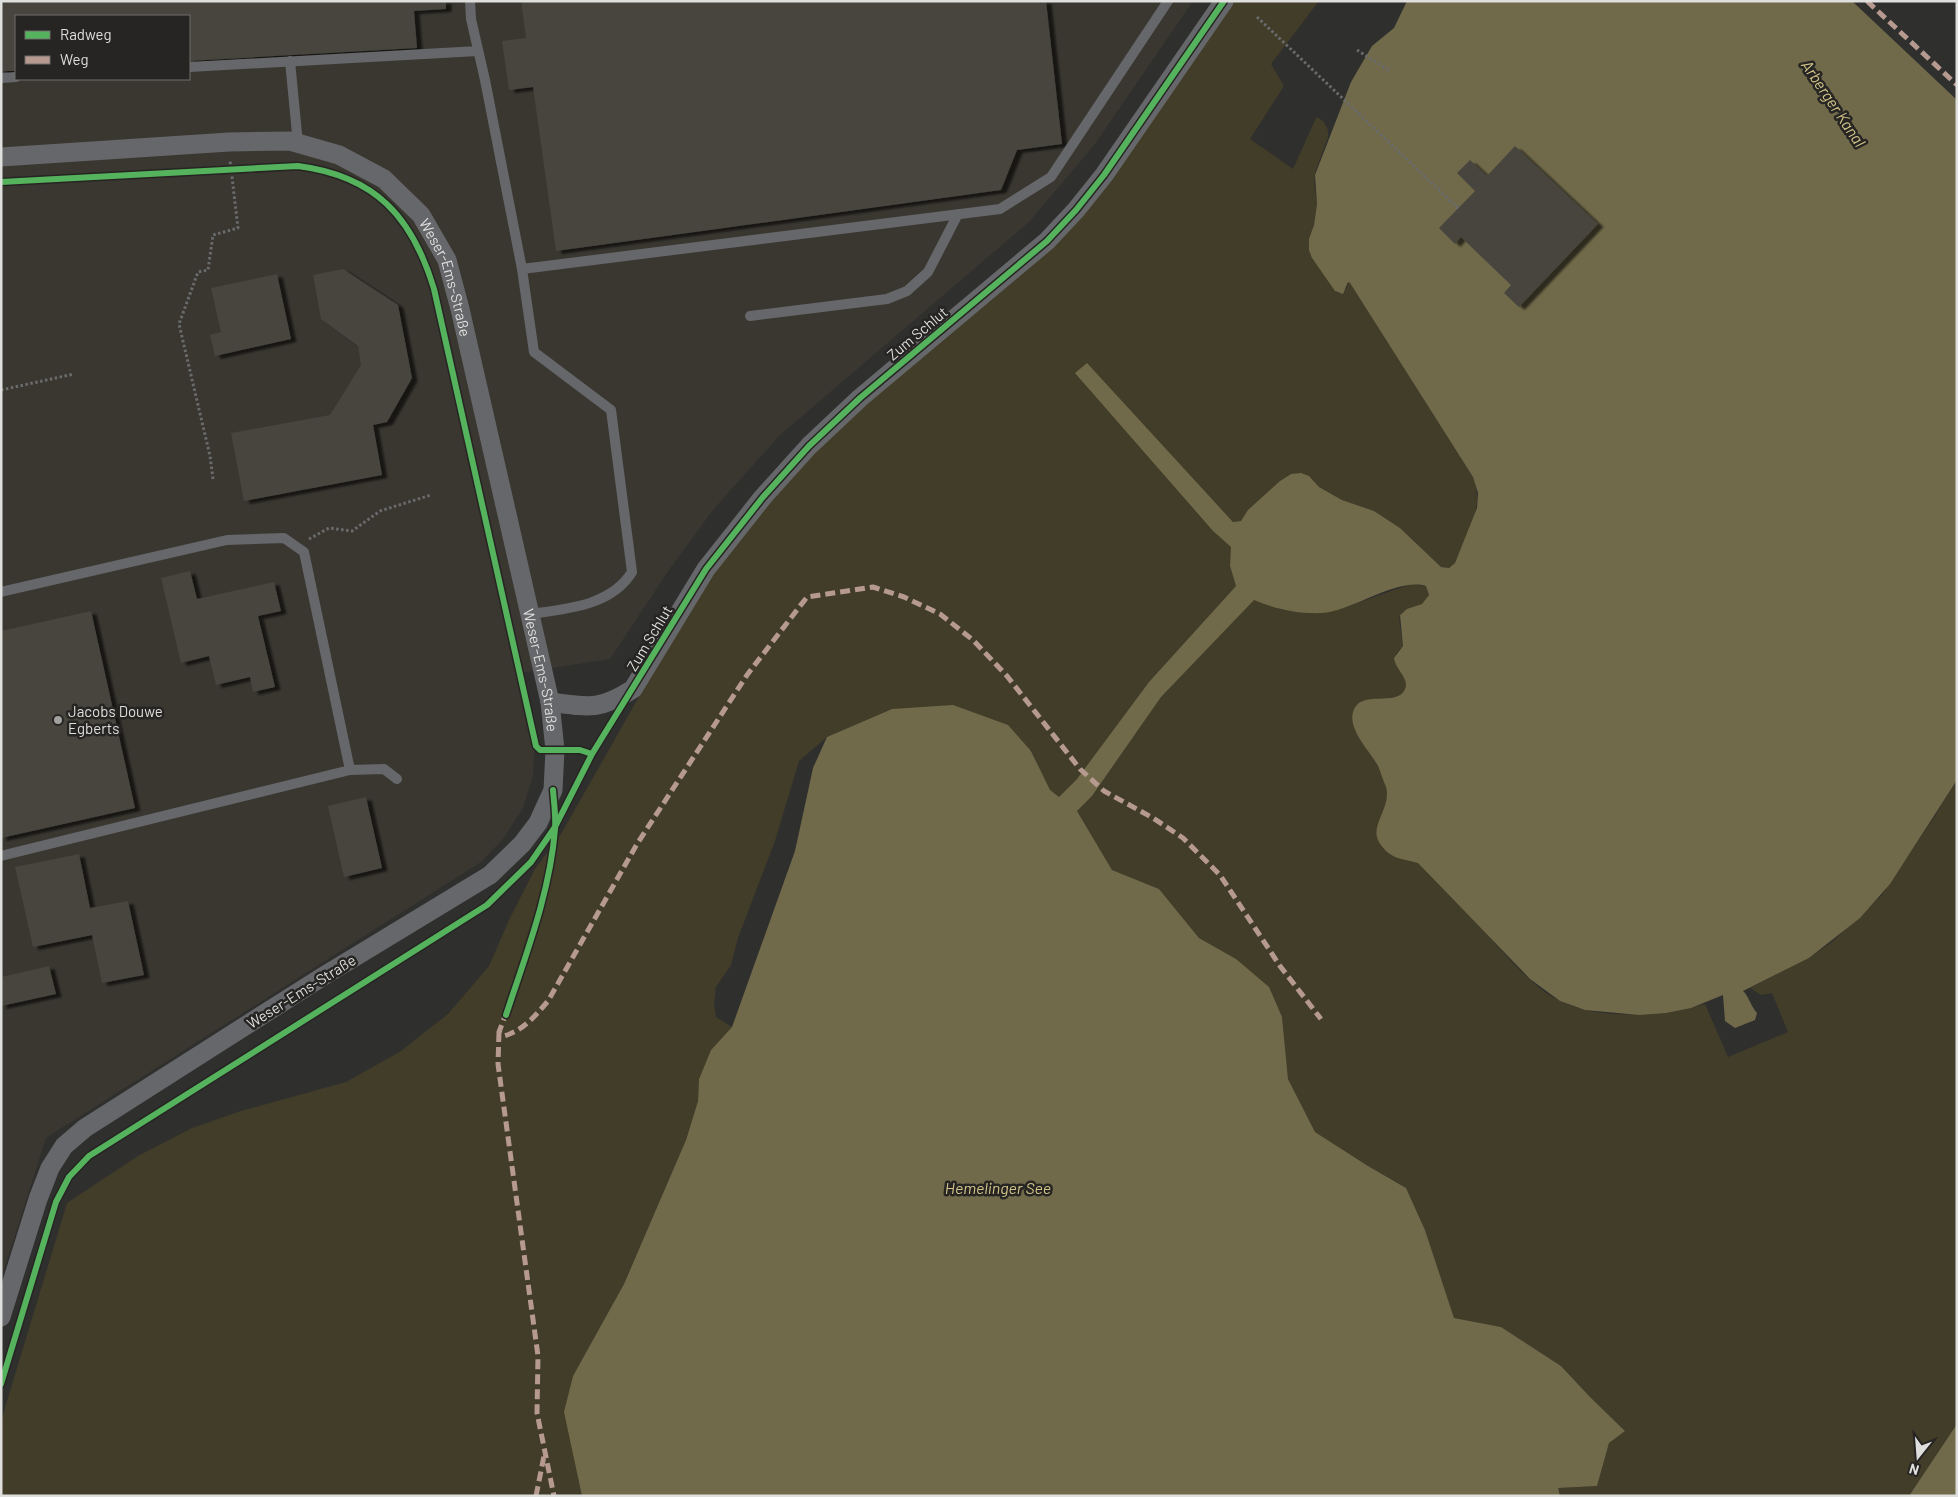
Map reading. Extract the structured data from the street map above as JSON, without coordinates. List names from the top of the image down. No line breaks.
{"streets":{"street":["Weser-Ems-Straße","Zum Schlut"]},"crossings":[["Weser-Ems-Straße","Zum Schlut"]],"water":["Arberger Kanal","Hemelinger See"],"places":["Jacobs Douwe Egberts"],"legend":["Radweg","Weg"],"north":"bottom"}
